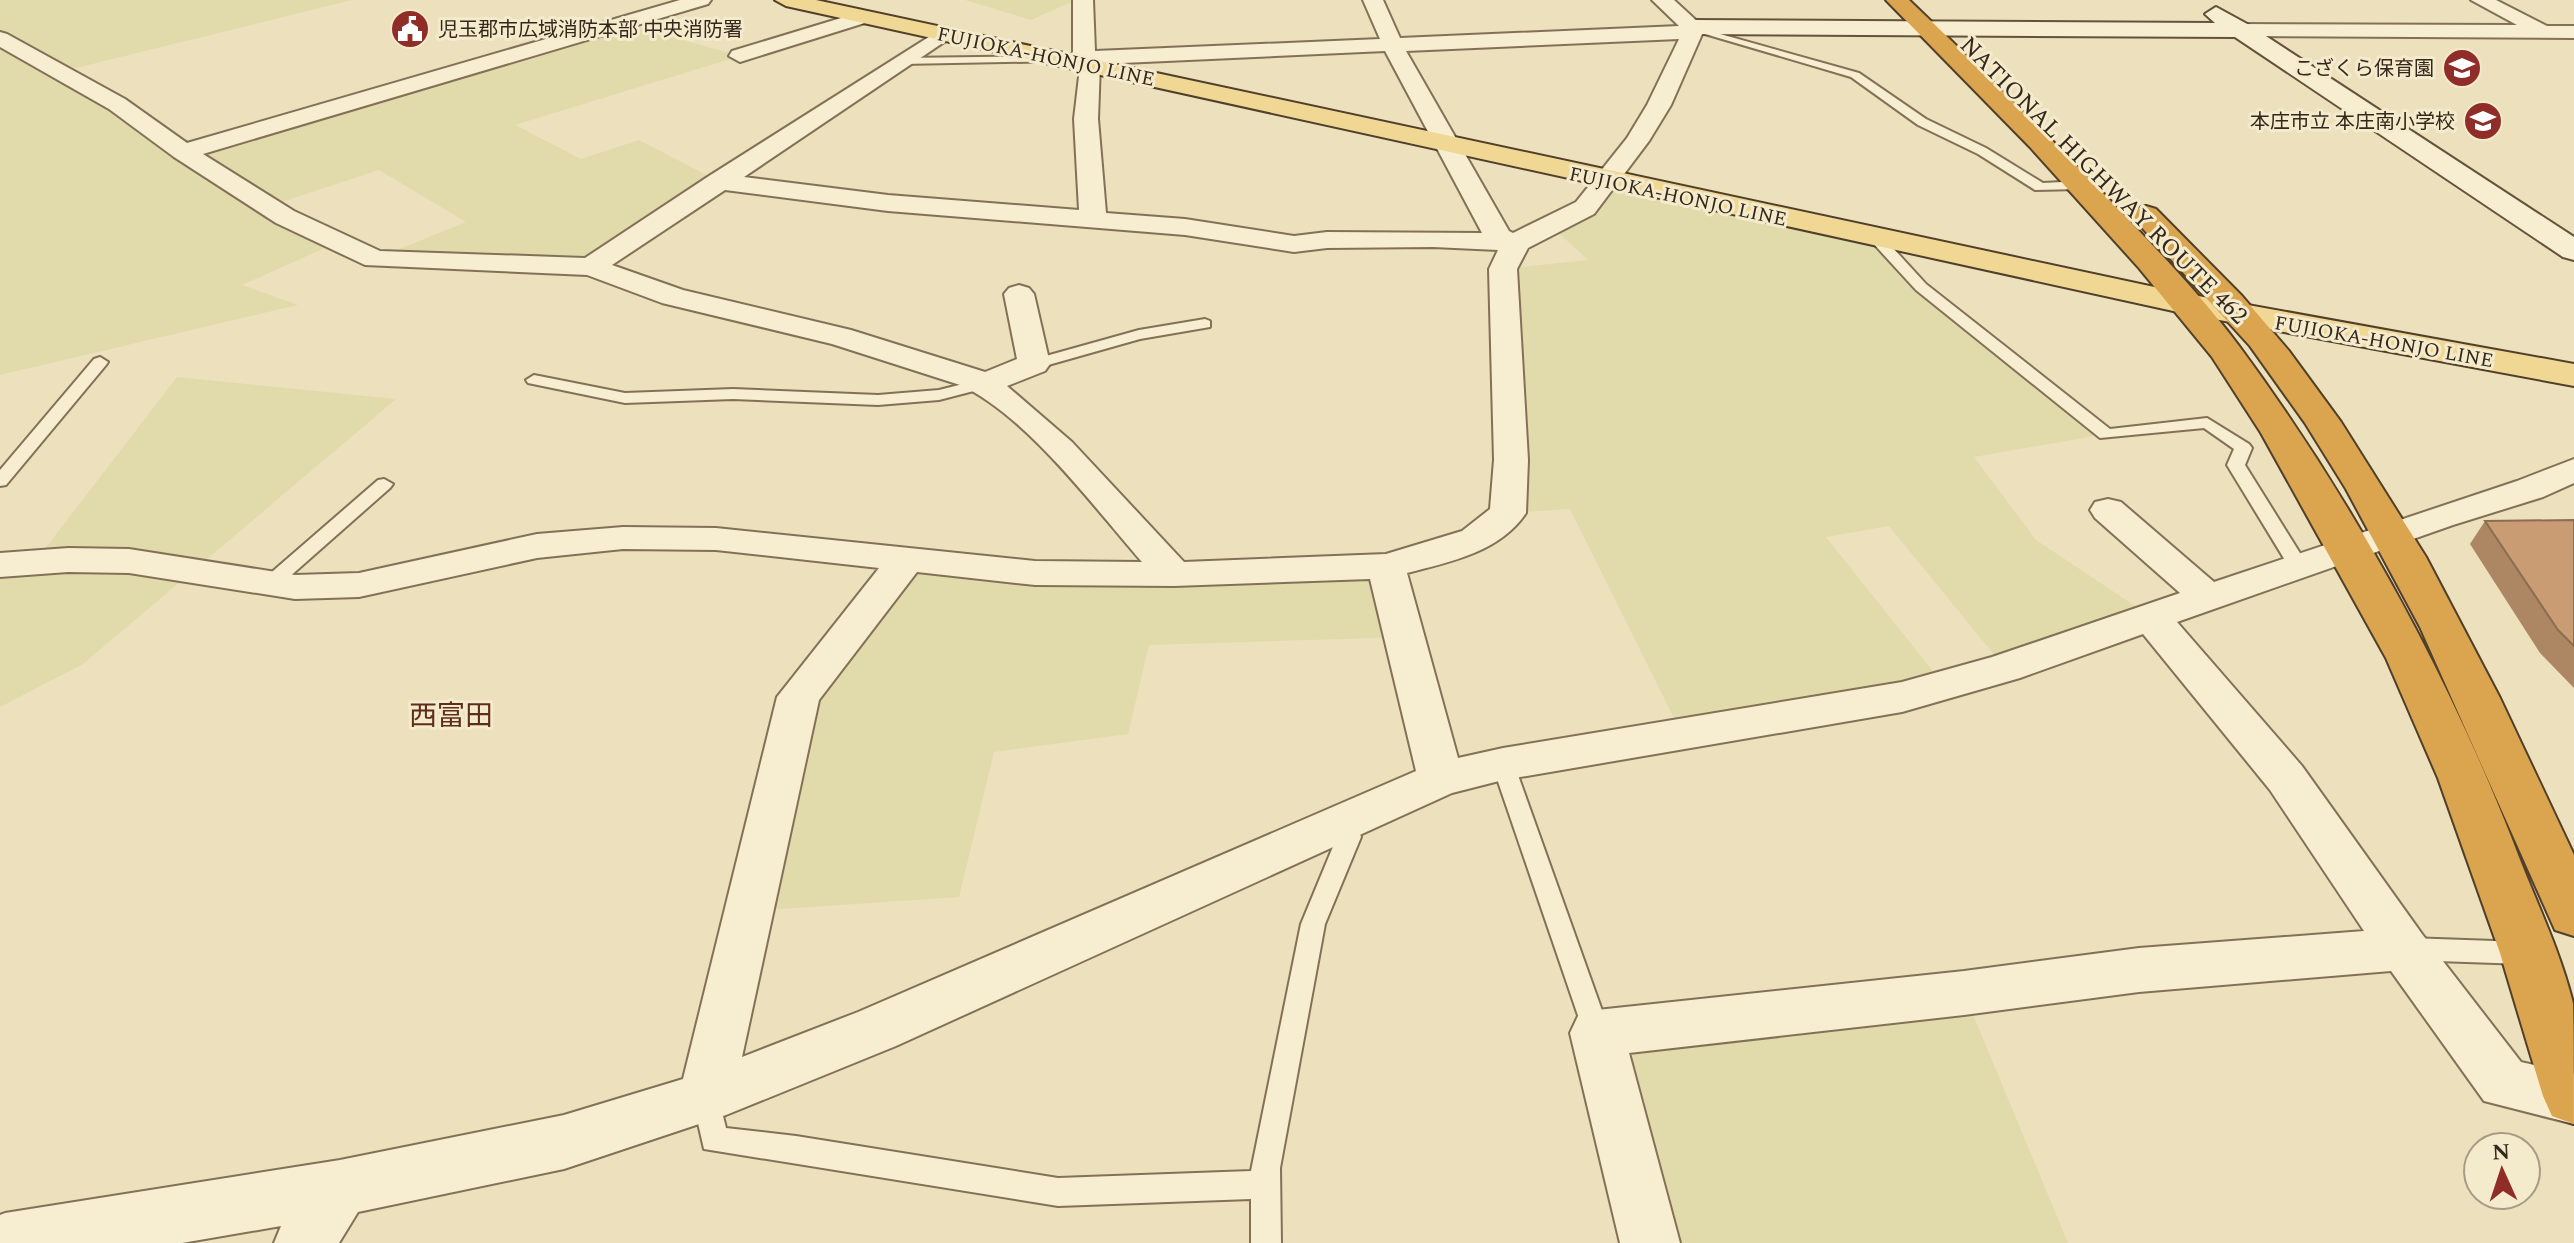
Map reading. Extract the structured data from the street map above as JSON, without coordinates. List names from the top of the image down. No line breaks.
{"streets":{"highway":["NATIONAL HIGHWAY ROUTE 462"],"main road":["FUJIOKA-HONJO LINE"]},"crossings":[["FUJIOKA-HONJO LINE","NATIONAL HIGHWAY ROUTE 462"]],"districts":["西富田"],"places":{"public building":["児玉郡市広域消防本部 中央消防署"],"school or university":["こざくら保育園","本庄市立 本庄南小学校"]},"north":"top"}
